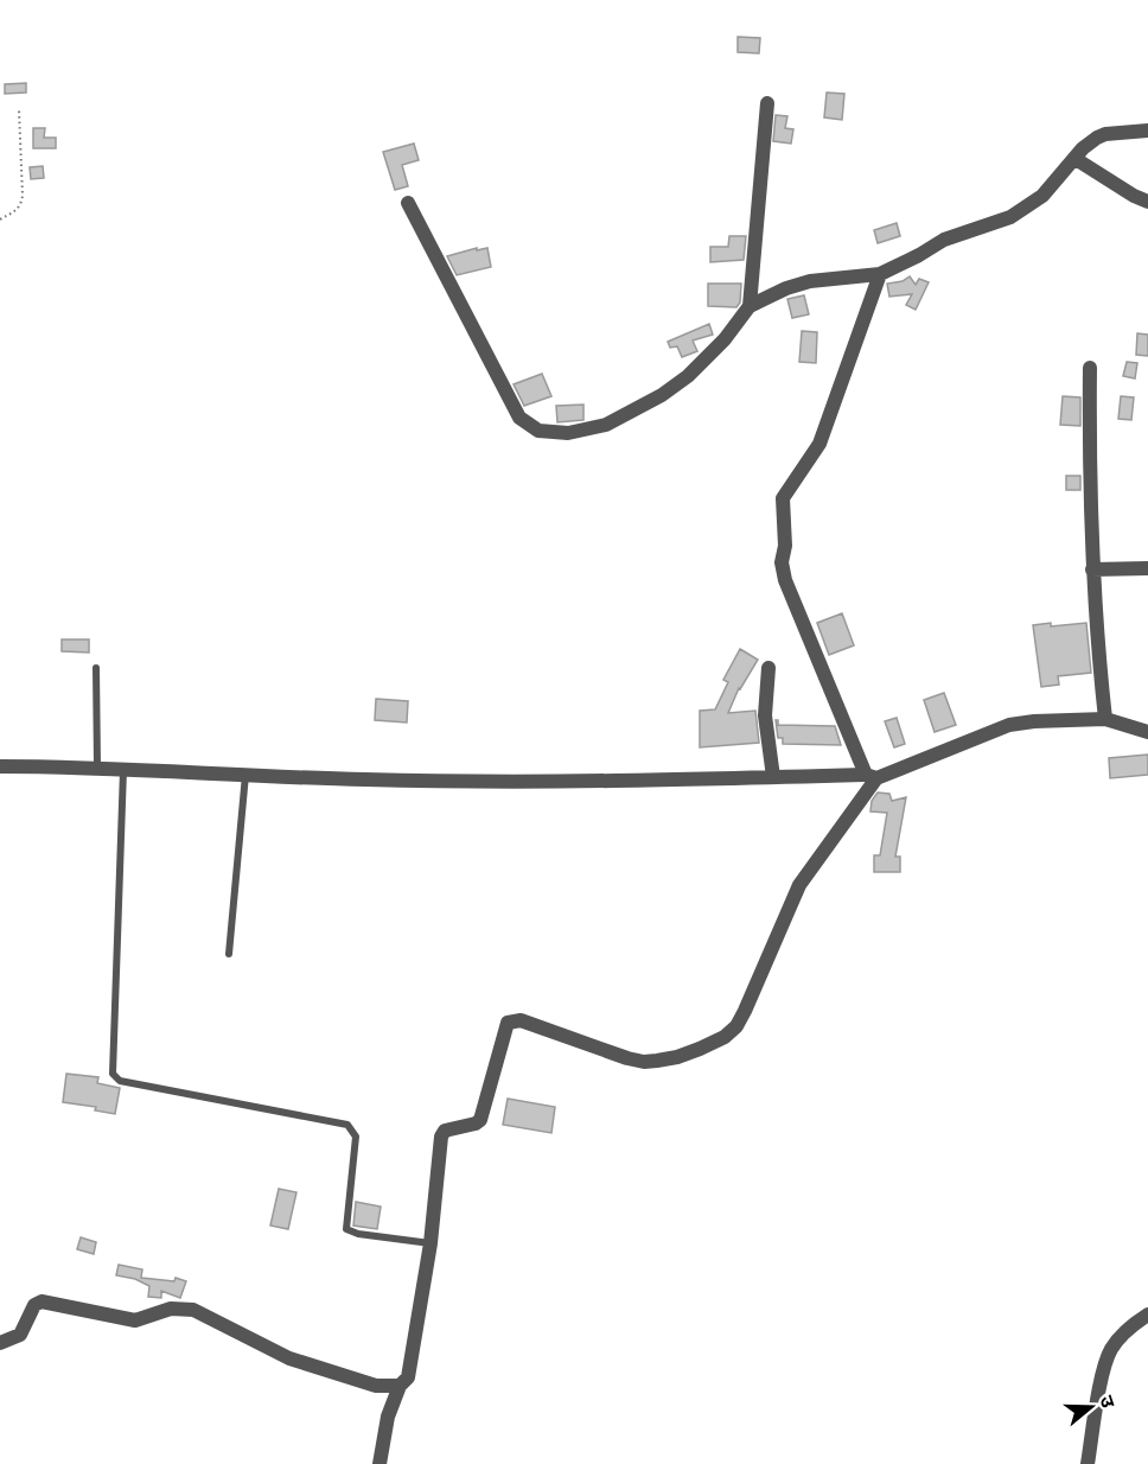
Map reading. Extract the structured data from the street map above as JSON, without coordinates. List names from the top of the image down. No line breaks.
{"north":"right"}
